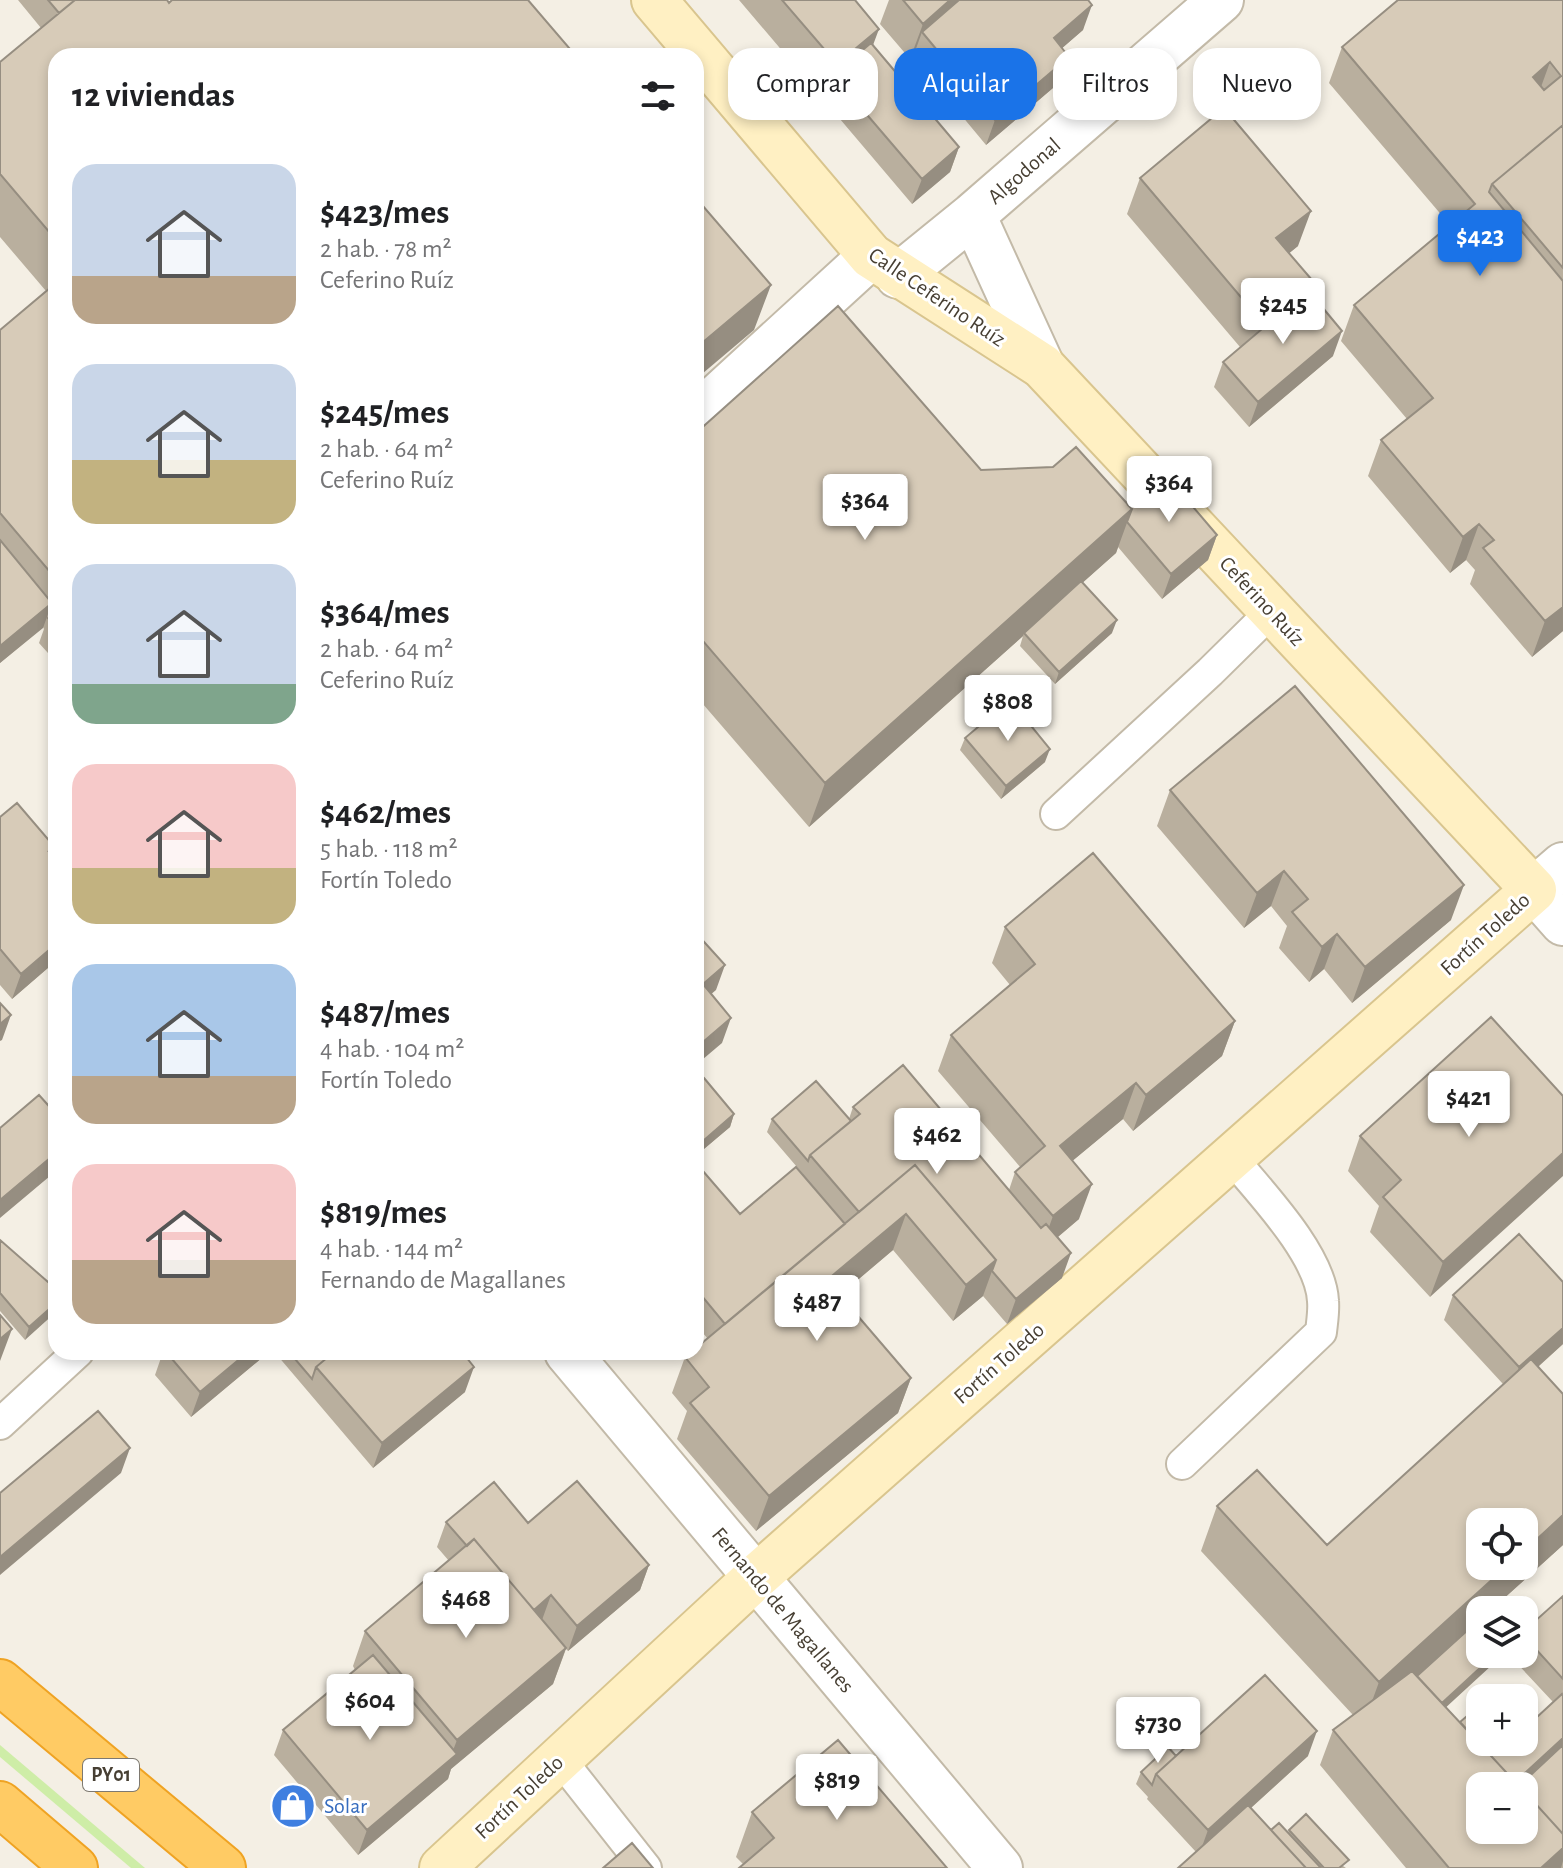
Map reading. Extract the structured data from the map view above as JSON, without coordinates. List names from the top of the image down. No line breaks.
{"streets":{"highway":["PY01"],"street":["Algodonal","Calle Ceferino Ruíz","Ceferino Ruíz","Fortín Toledo","Fernando de Magallanes"]},"crossings":[["Algodonal","Calle Ceferino Ruíz"],["Algodonal","Ceferino Ruíz"],["Calle Ceferino Ruíz","Ceferino Ruíz"],["Ceferino Ruíz","Fortín Toledo"],["Fortín Toledo","Fernando de Magallanes"]],"places":{"shop":["Solar"]},"page":{"chip":["Comprar","Alquilar","Filtros","Nuevo"],"heading":"12 viviendas","list":[{"name":"$423/mes","note":"2 hab. · 78 m² · Ceferino Ruíz"},{"name":"$245/mes","note":"2 hab. · 64 m² · Ceferino Ruíz"},{"name":"$364/mes","note":"2 hab. · 64 m² · Ceferino Ruíz"},{"name":"$462/mes","note":"5 hab. · 118 m² · Fortín Toledo"},{"name":"$487/mes","note":"4 hab. · 104 m² · Fortín Toledo"},{"name":"$819/mes","note":"4 hab. · 144 m² · Fernando de Magallanes"}],"price":["$423","$245","$364","$364","$808","$421","$462","$487","$468","$604","$730","$819"],"map_buttons":["+","−"]}}
